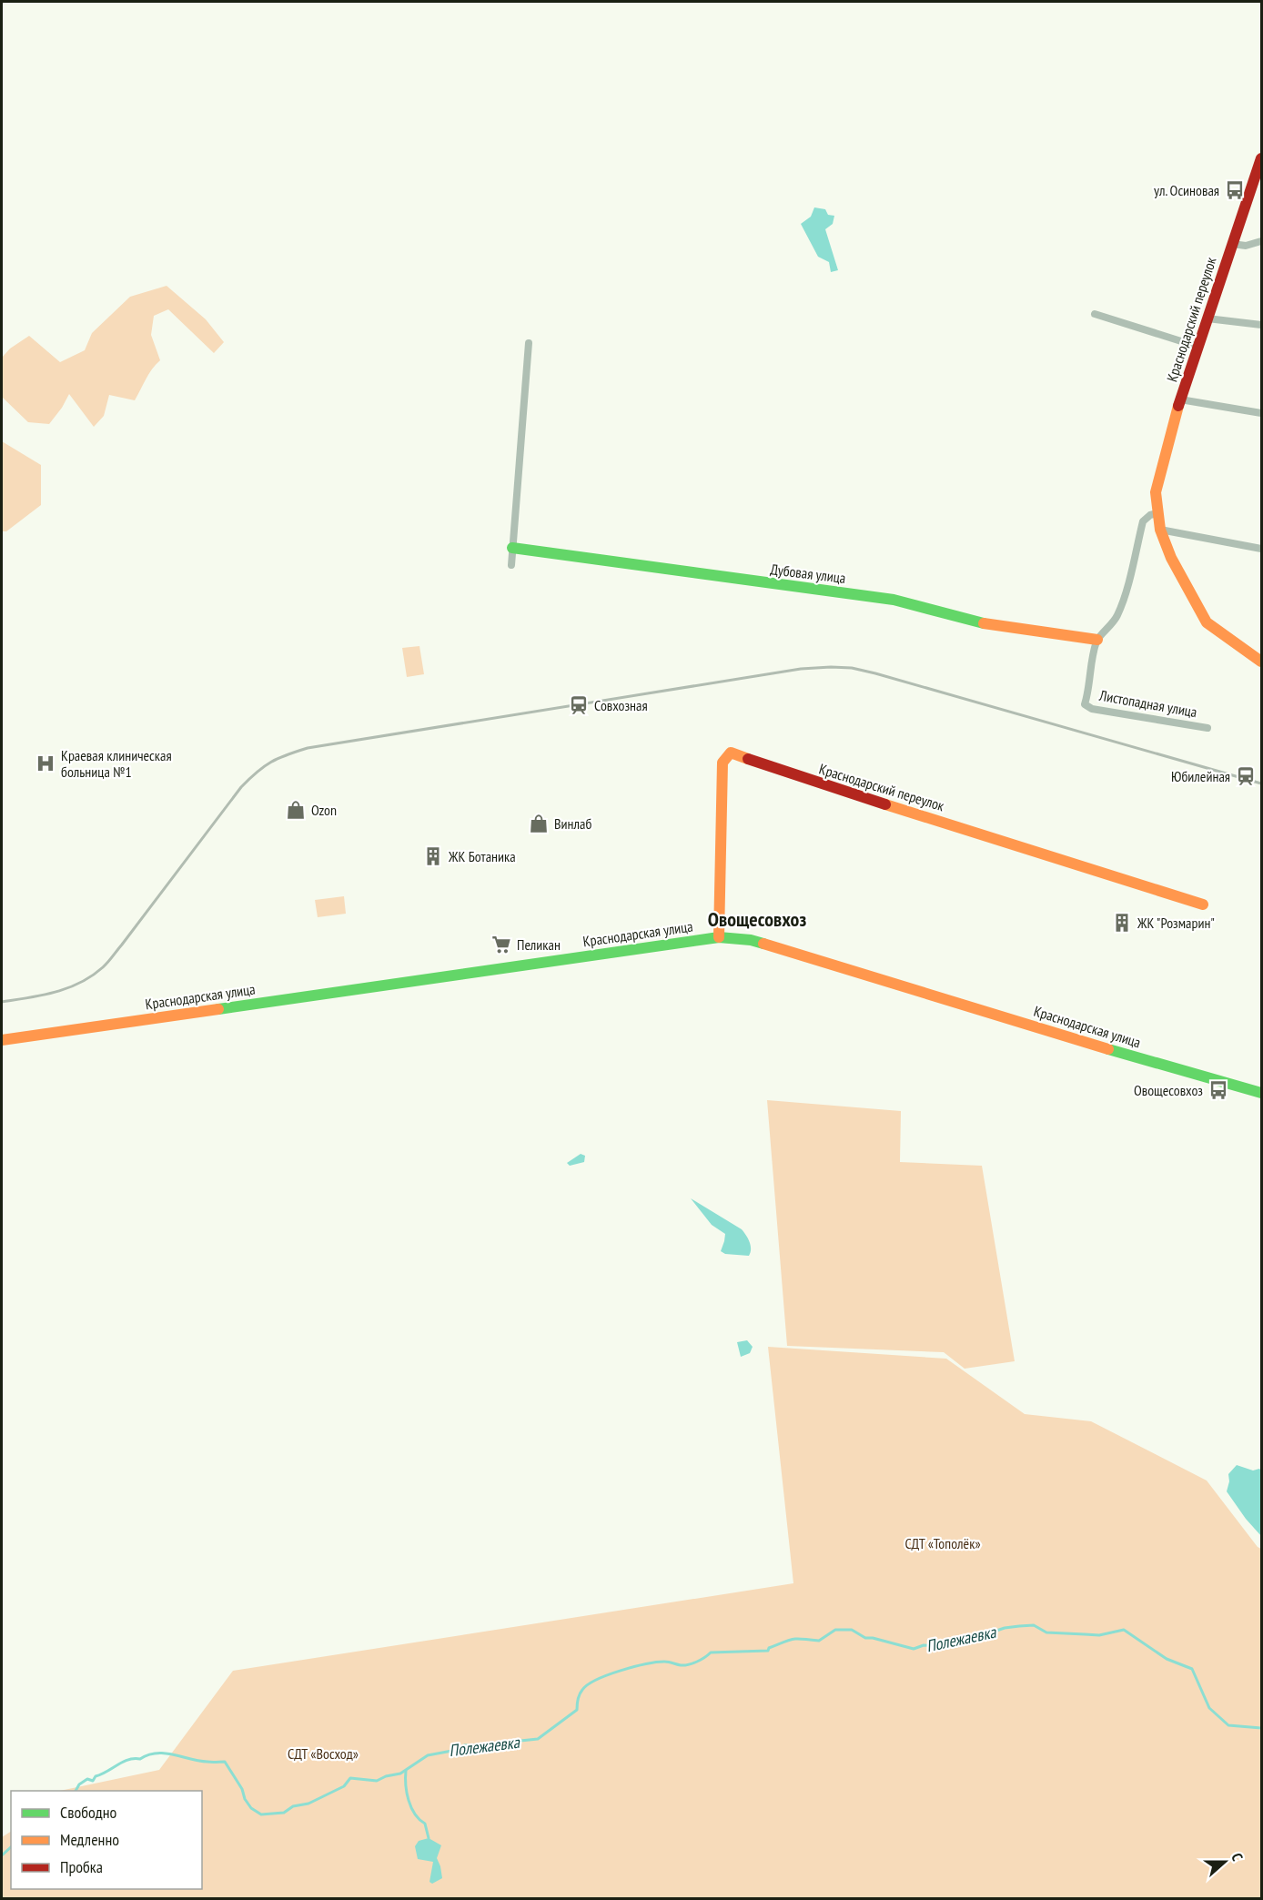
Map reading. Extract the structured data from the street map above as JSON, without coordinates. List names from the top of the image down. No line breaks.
{"streets":{"street":["Краснодарский переулок","Дубовая улица","Листопадная улица","Краснодарская улица"]},"crossings":[["Краснодарский переулок","Краснодарская улица"],["Дубовая улица","Листопадная улица"]],"districts":["Овощесовхоз"],"water":["Полежаевка"],"parks":["СДТ «Тополёк»","СДТ «Восход»"],"places":{"bus stop":["ул. Осиновая","Овощесовхоз"],"station":["Совхозная","Юбилейная"],"hospital":["Краевая клиническая больница №1"],"shop":["Ozon","Винлаб"],"building":["ЖК Ботаника","ЖК \"Розмарин\""],"supermarket":["Пеликан"]},"legend":["Свободно","Медленно","Пробка"],"north":"right"}
